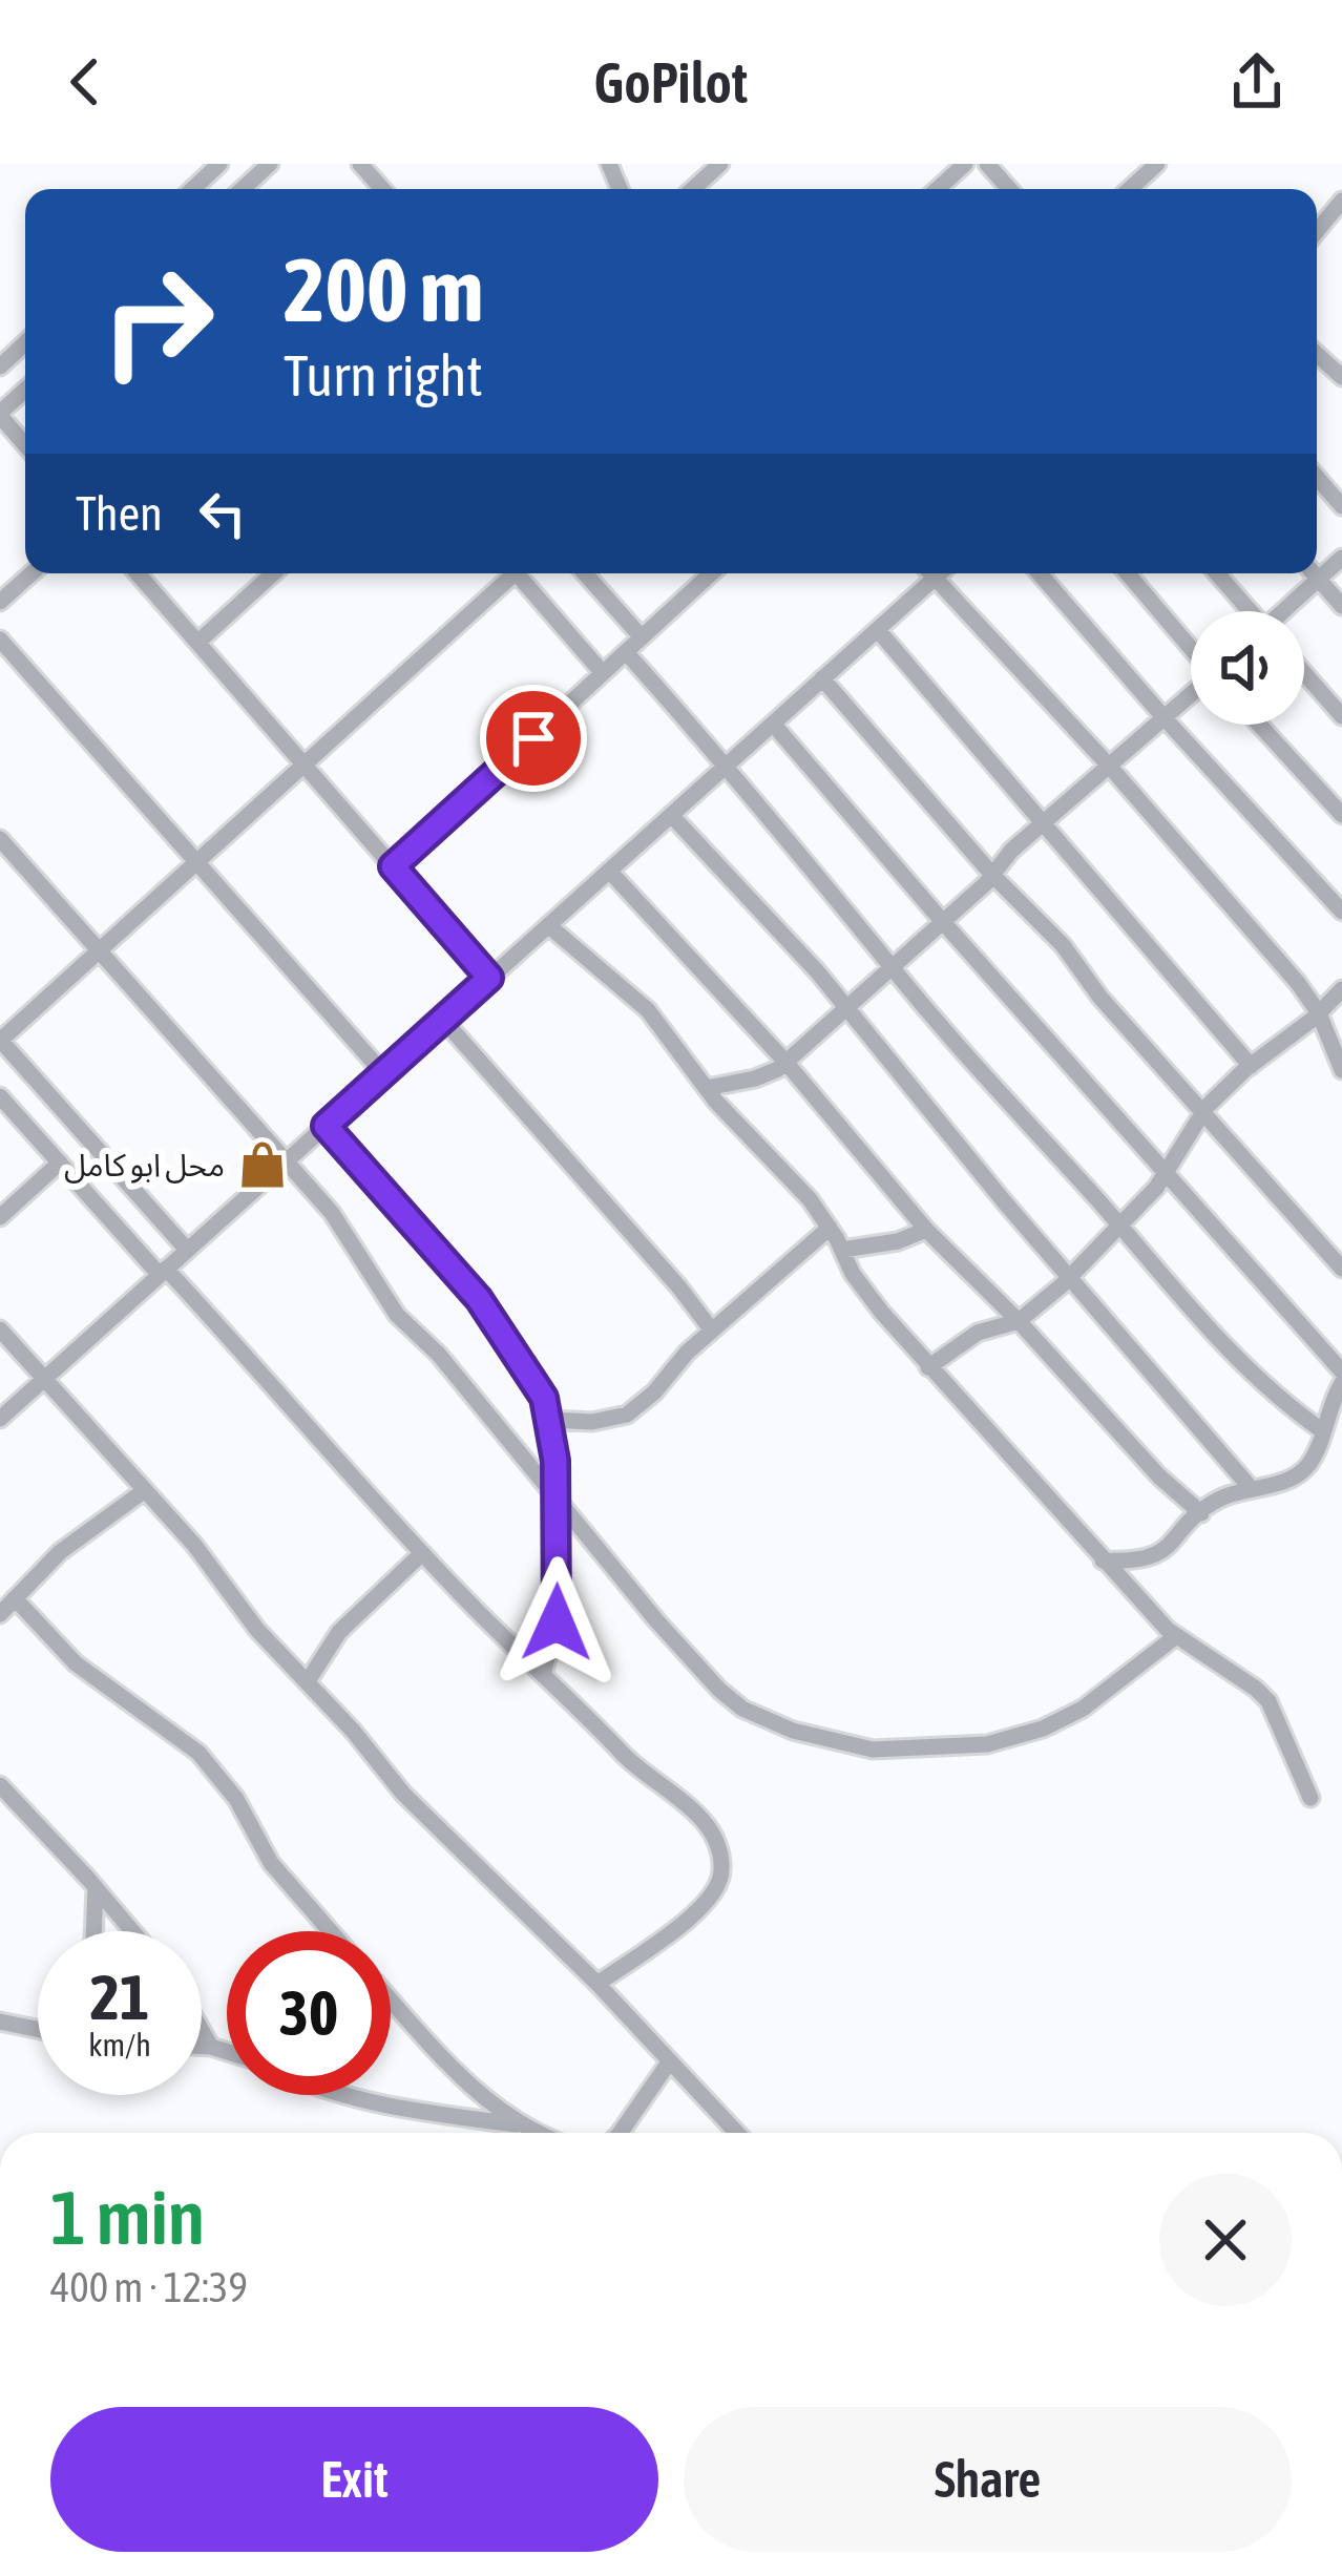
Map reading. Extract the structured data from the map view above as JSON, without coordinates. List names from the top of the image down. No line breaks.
{"places":{"shop":["محل ابو كامل"]},"page":{"header":"GoPilot","turn":["200 m","Turn right"],"then":"Then","speed":"21 km/h","limit":"30","heading":["1 min","400 m · 12:39"],"buttons":["Exit","Share"]}}
